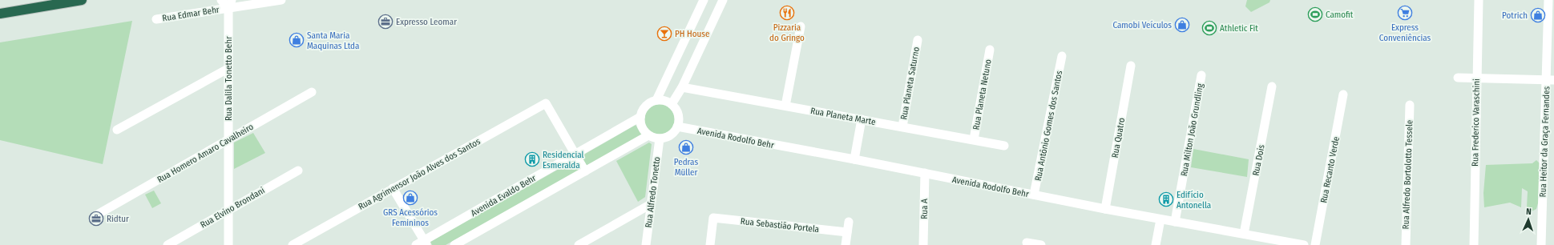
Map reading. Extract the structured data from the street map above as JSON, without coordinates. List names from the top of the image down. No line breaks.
{"streets":{"street":["Rua Edmar Behr","Rua Dalila Tonetto Behr","Rua Planeta Saturno","Rua Planeta Netuno","Rua Planeta Marte","Rua Frederico Varaschini","Rua Antônio Gomes dos Santos","Rua Milton João Grundling","Avenida Rodolfo Behr","Rua Quatro","Rua Heitor da Graça Fernandes","Rua Homero Amaro Cavalheiro","Rua Dois","Rua Recanto Verde","Rua Agrimensor João Alves dos Santos","Rua Alfredo Bortolotto Tessele","Rua Alfredo Tonetto","Avenida Evaldo Behr","Rua Elvino Brondani","Rua A","Rua Sebastião Portela"]},"crossings":[["Rua Edmar Behr","Rua Dalila Tonetto Behr"],["Rua Dalila Tonetto Behr","Rua Homero Amaro Cavalheiro"],["Rua Dalila Tonetto Behr","Rua Elvino Brondani"],["Rua Planeta Saturno","Rua Planeta Marte"],["Rua Planeta Netuno","Rua Planeta Marte"],["Rua Antônio Gomes dos Santos","Avenida Rodolfo Behr"],["Rua Milton João Grundling","Avenida Rodolfo Behr"],["Avenida Rodolfo Behr","Rua Quatro"],["Avenida Rodolfo Behr","Rua Dois"],["Avenida Rodolfo Behr","Rua Alfredo Tonetto"],["Avenida Rodolfo Behr","Avenida Evaldo Behr"],["Avenida Rodolfo Behr","Rua A"],["Rua Agrimensor João Alves dos Santos","Avenida Evaldo Behr"],["Rua Alfredo Tonetto","Avenida Evaldo Behr"]],"places":{"restaurant":["Pizzaria do Gringo"],"supermarket":["Express Conveniências"],"sports":["Camofit","Athletic Fit"],"shop":["Potrich","Camobi Veículos","Santa Maria Maquinas Ltda","Pedras Müller","GRS Acessórios Femininos"],"office":["Expresso Leomar","Ridtur"],"bar":["PH House"],"building":["Residencial Esmeralda","Edifício Antonella"]},"north":"top"}
